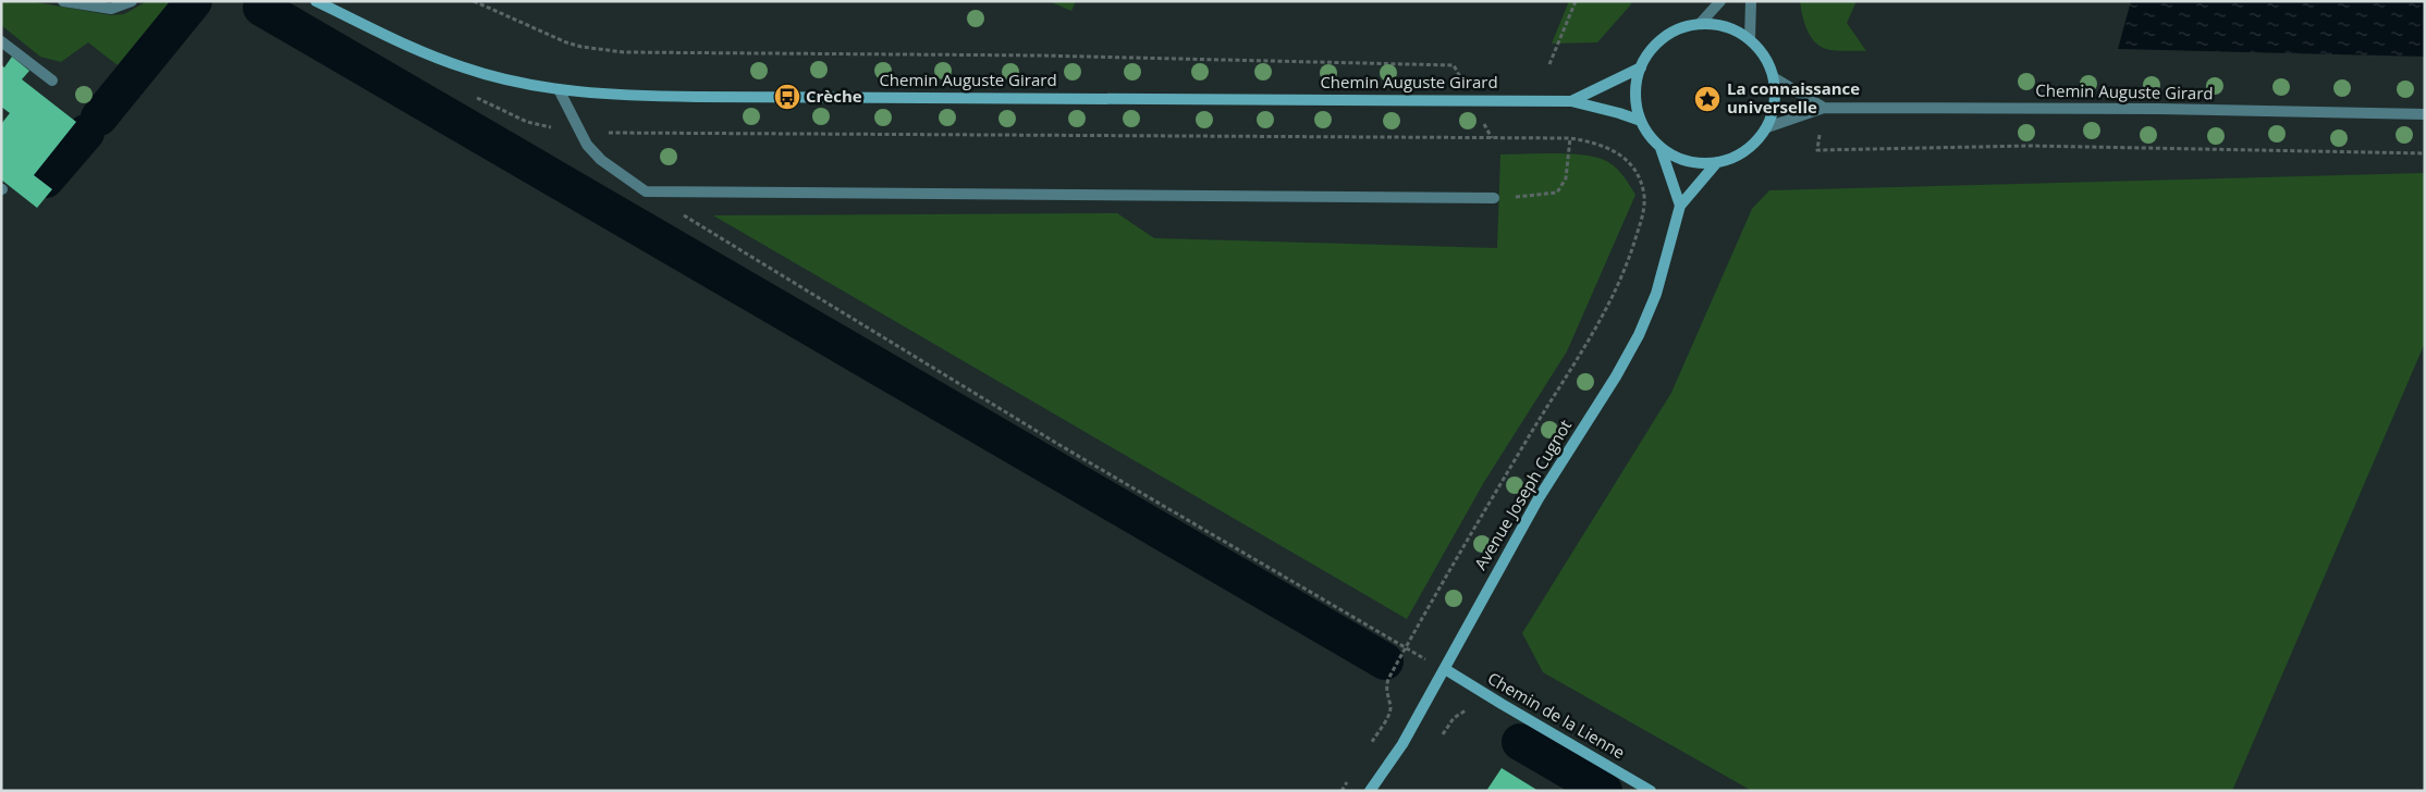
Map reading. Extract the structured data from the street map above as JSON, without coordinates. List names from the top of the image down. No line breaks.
{"streets":{"street":["Chemin Auguste Girard","Avenue Joseph Cugnot","Chemin de la Lienne"]},"crossings":[["Chemin Auguste Girard","Avenue Joseph Cugnot"],["Avenue Joseph Cugnot","Chemin de la Lienne"]],"places":{"bus stop":["Crèche"],"place":["La connaissance universelle"]}}
